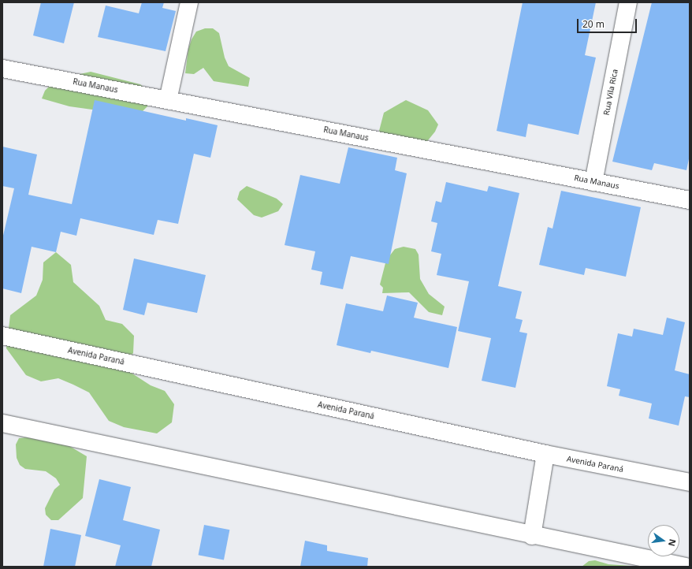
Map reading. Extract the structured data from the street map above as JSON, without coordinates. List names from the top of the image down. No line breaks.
{"streets":{"main road":["Rua Manaus","Rua Vila Rica","Avenida Paraná"]},"crossings":[["Rua Manaus","Rua Vila Rica"]],"scale_bar":"20 m","north":"right"}
